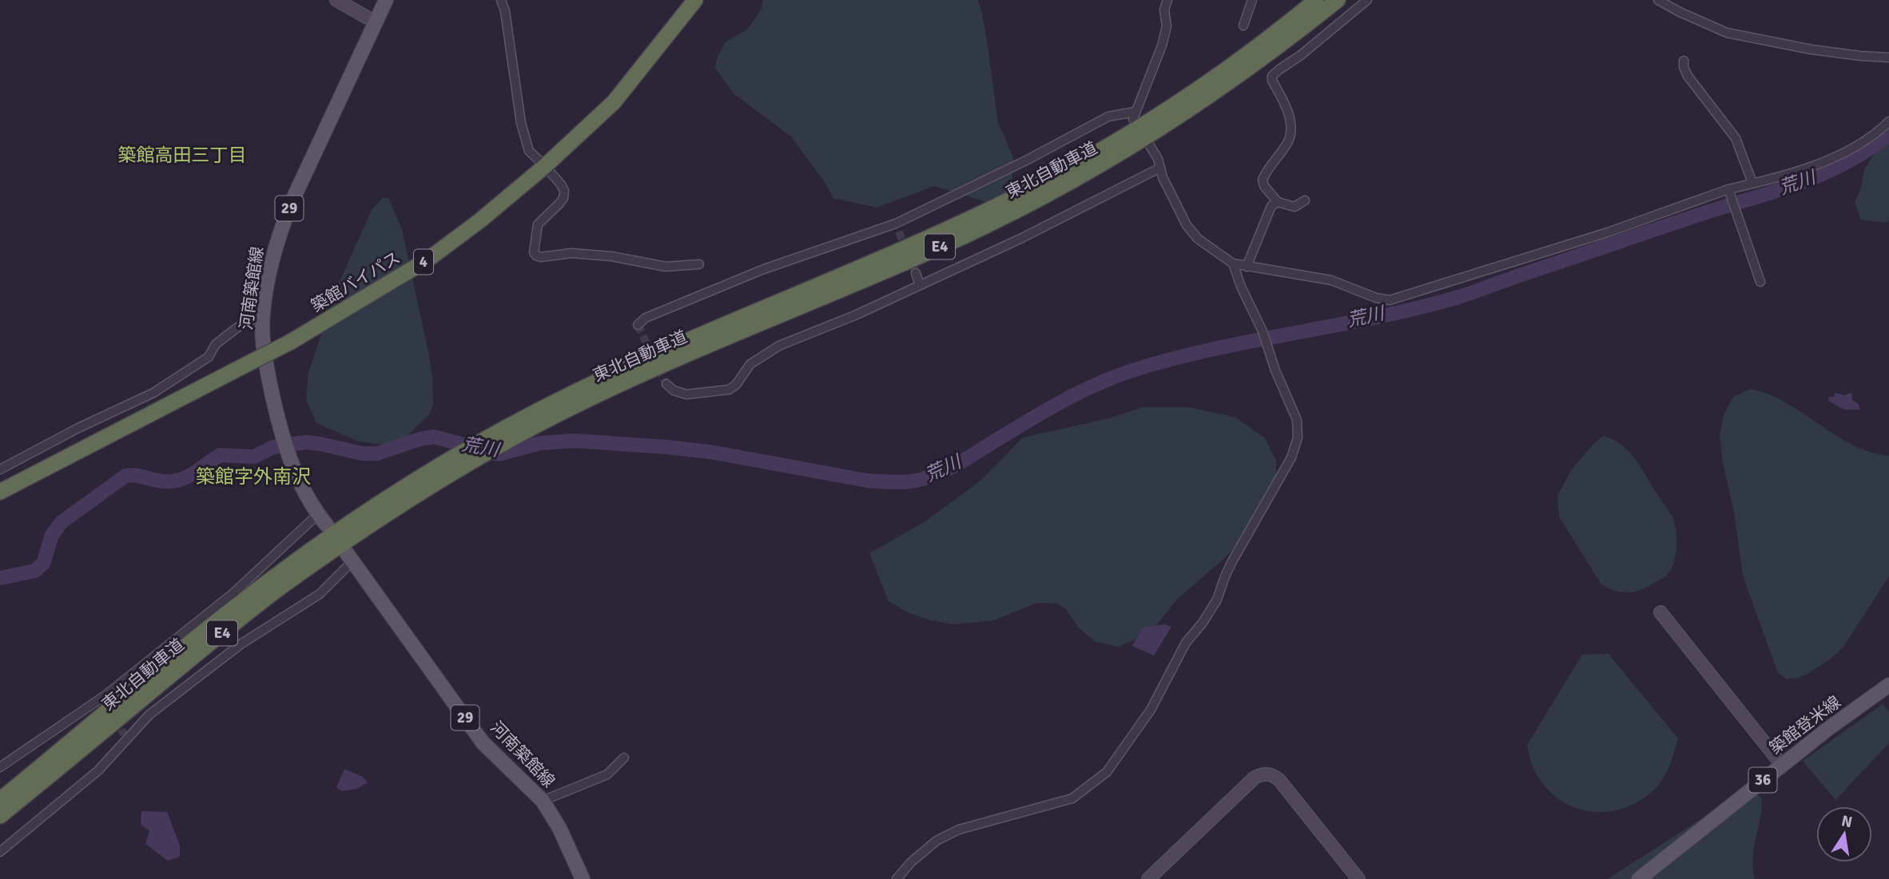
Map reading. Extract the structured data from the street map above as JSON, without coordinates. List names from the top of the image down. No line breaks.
{"streets":{"highway":["東北自動車道","E4","4","築館バイパス"],"main road":["29","河南築館線","築館登米線","36"]},"districts":["築館高田三丁目","築館字外南沢"],"water":["荒川"],"north":"top"}
